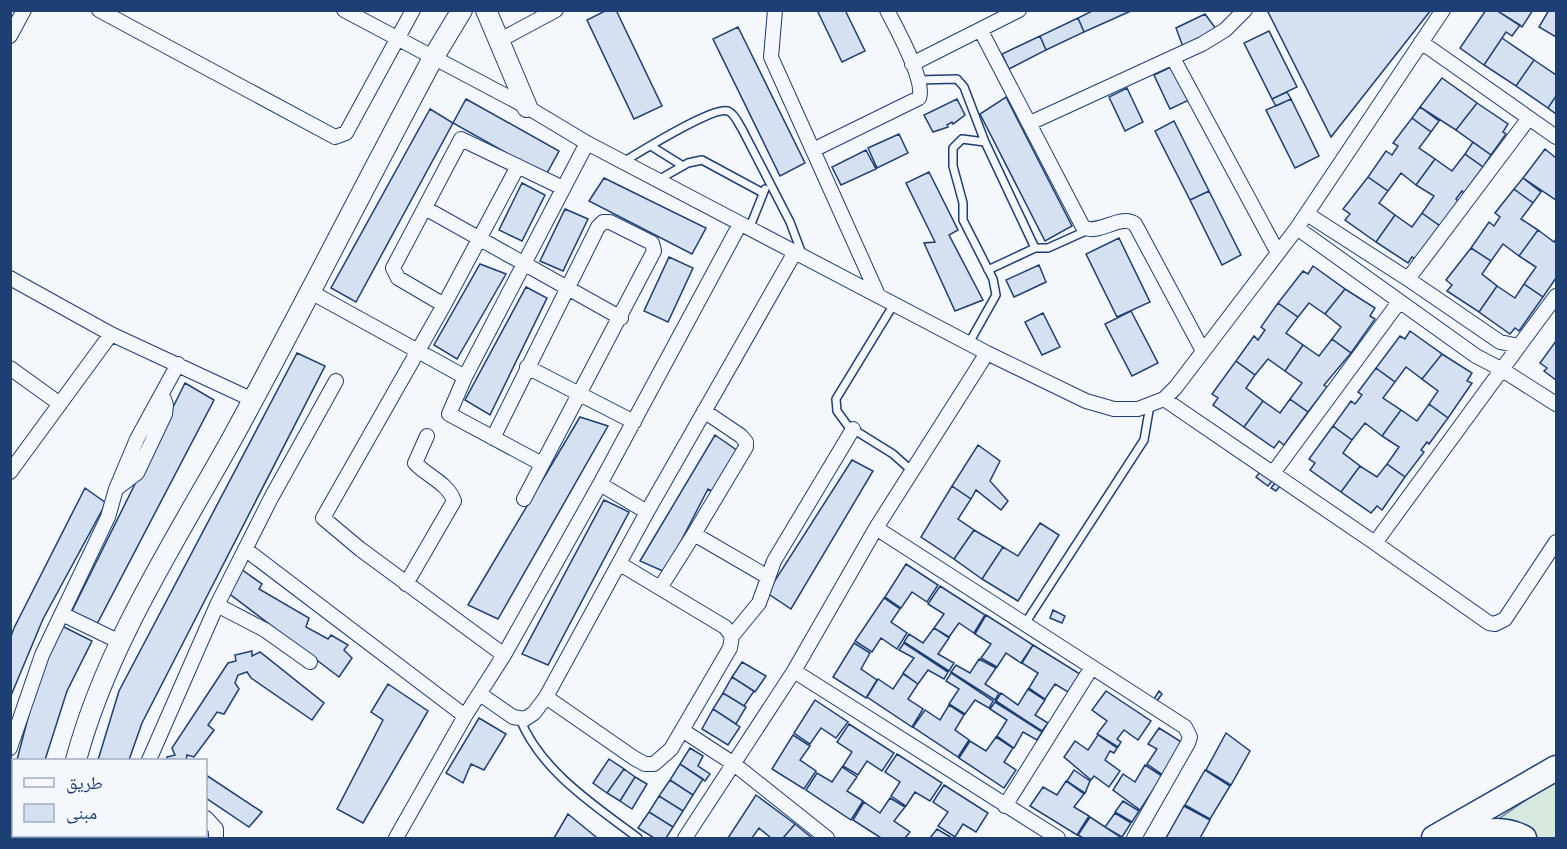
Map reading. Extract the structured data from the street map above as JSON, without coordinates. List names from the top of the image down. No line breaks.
{"legend":["طريق","مبنى"]}
